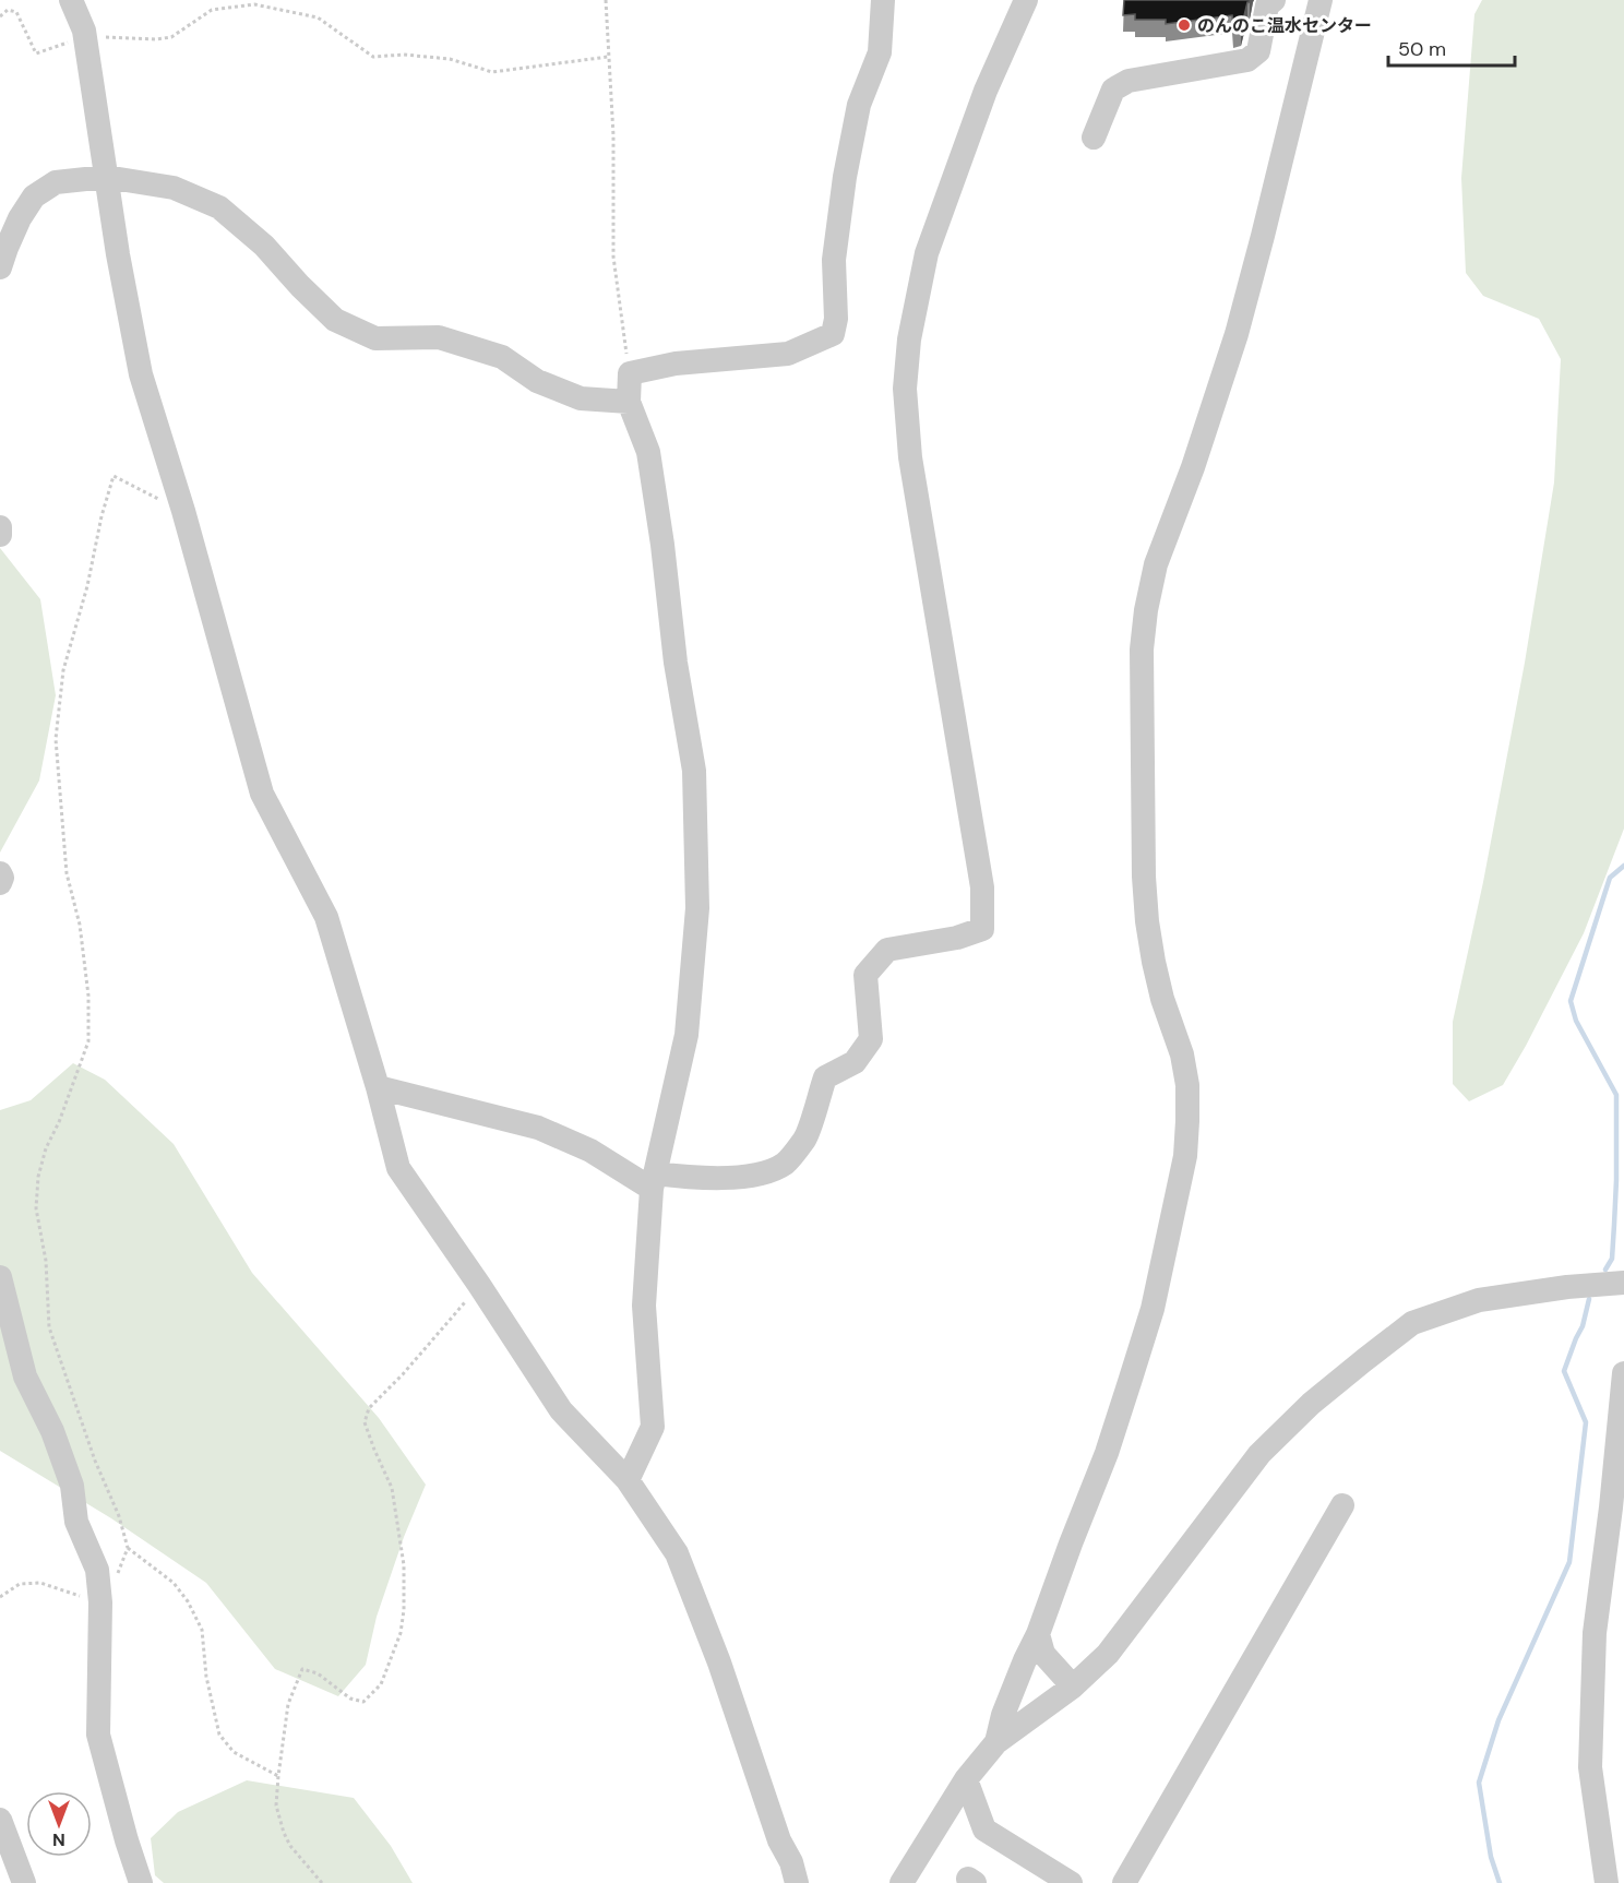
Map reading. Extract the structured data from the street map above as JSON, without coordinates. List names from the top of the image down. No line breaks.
{"places":["のんのこ温水センター"],"scale_bar":"50 m","north":"bottom"}
